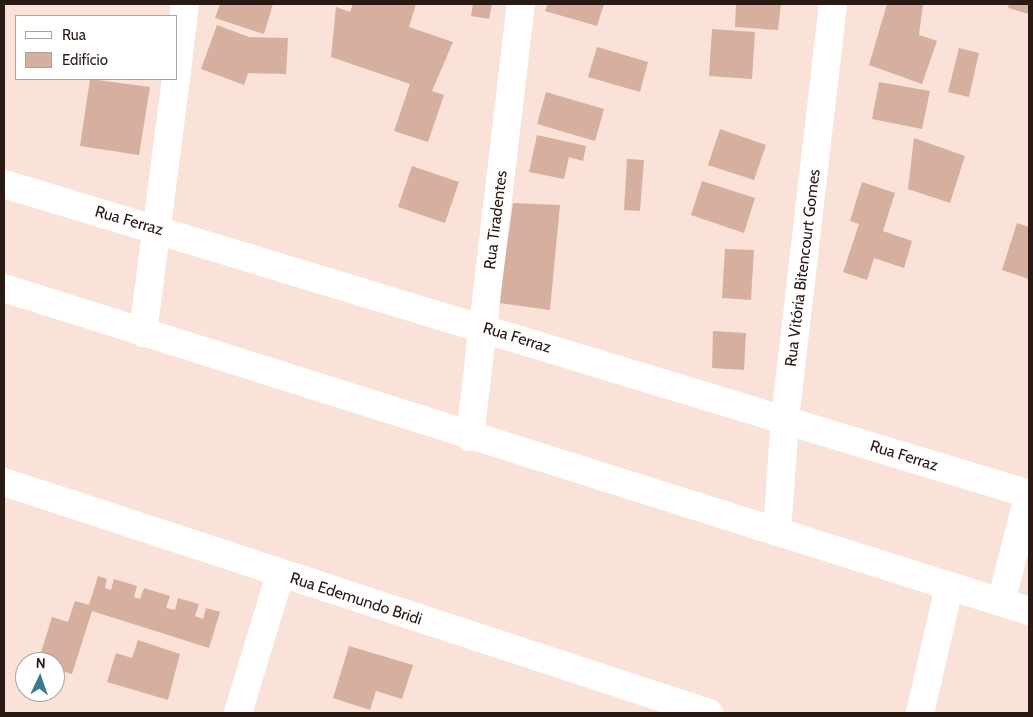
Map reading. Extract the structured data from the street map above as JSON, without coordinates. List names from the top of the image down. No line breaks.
{"streets":{"street":["Rua Tiradentes","Rua Ferraz","Rua Vitória Bitencourt Gomes","Rua Edemundo Bridi"]},"crossings":[["Rua Tiradentes","Rua Ferraz"],["Rua Ferraz","Rua Vitória Bitencourt Gomes"]],"legend":["Rua","Edifício"],"north":"top"}
